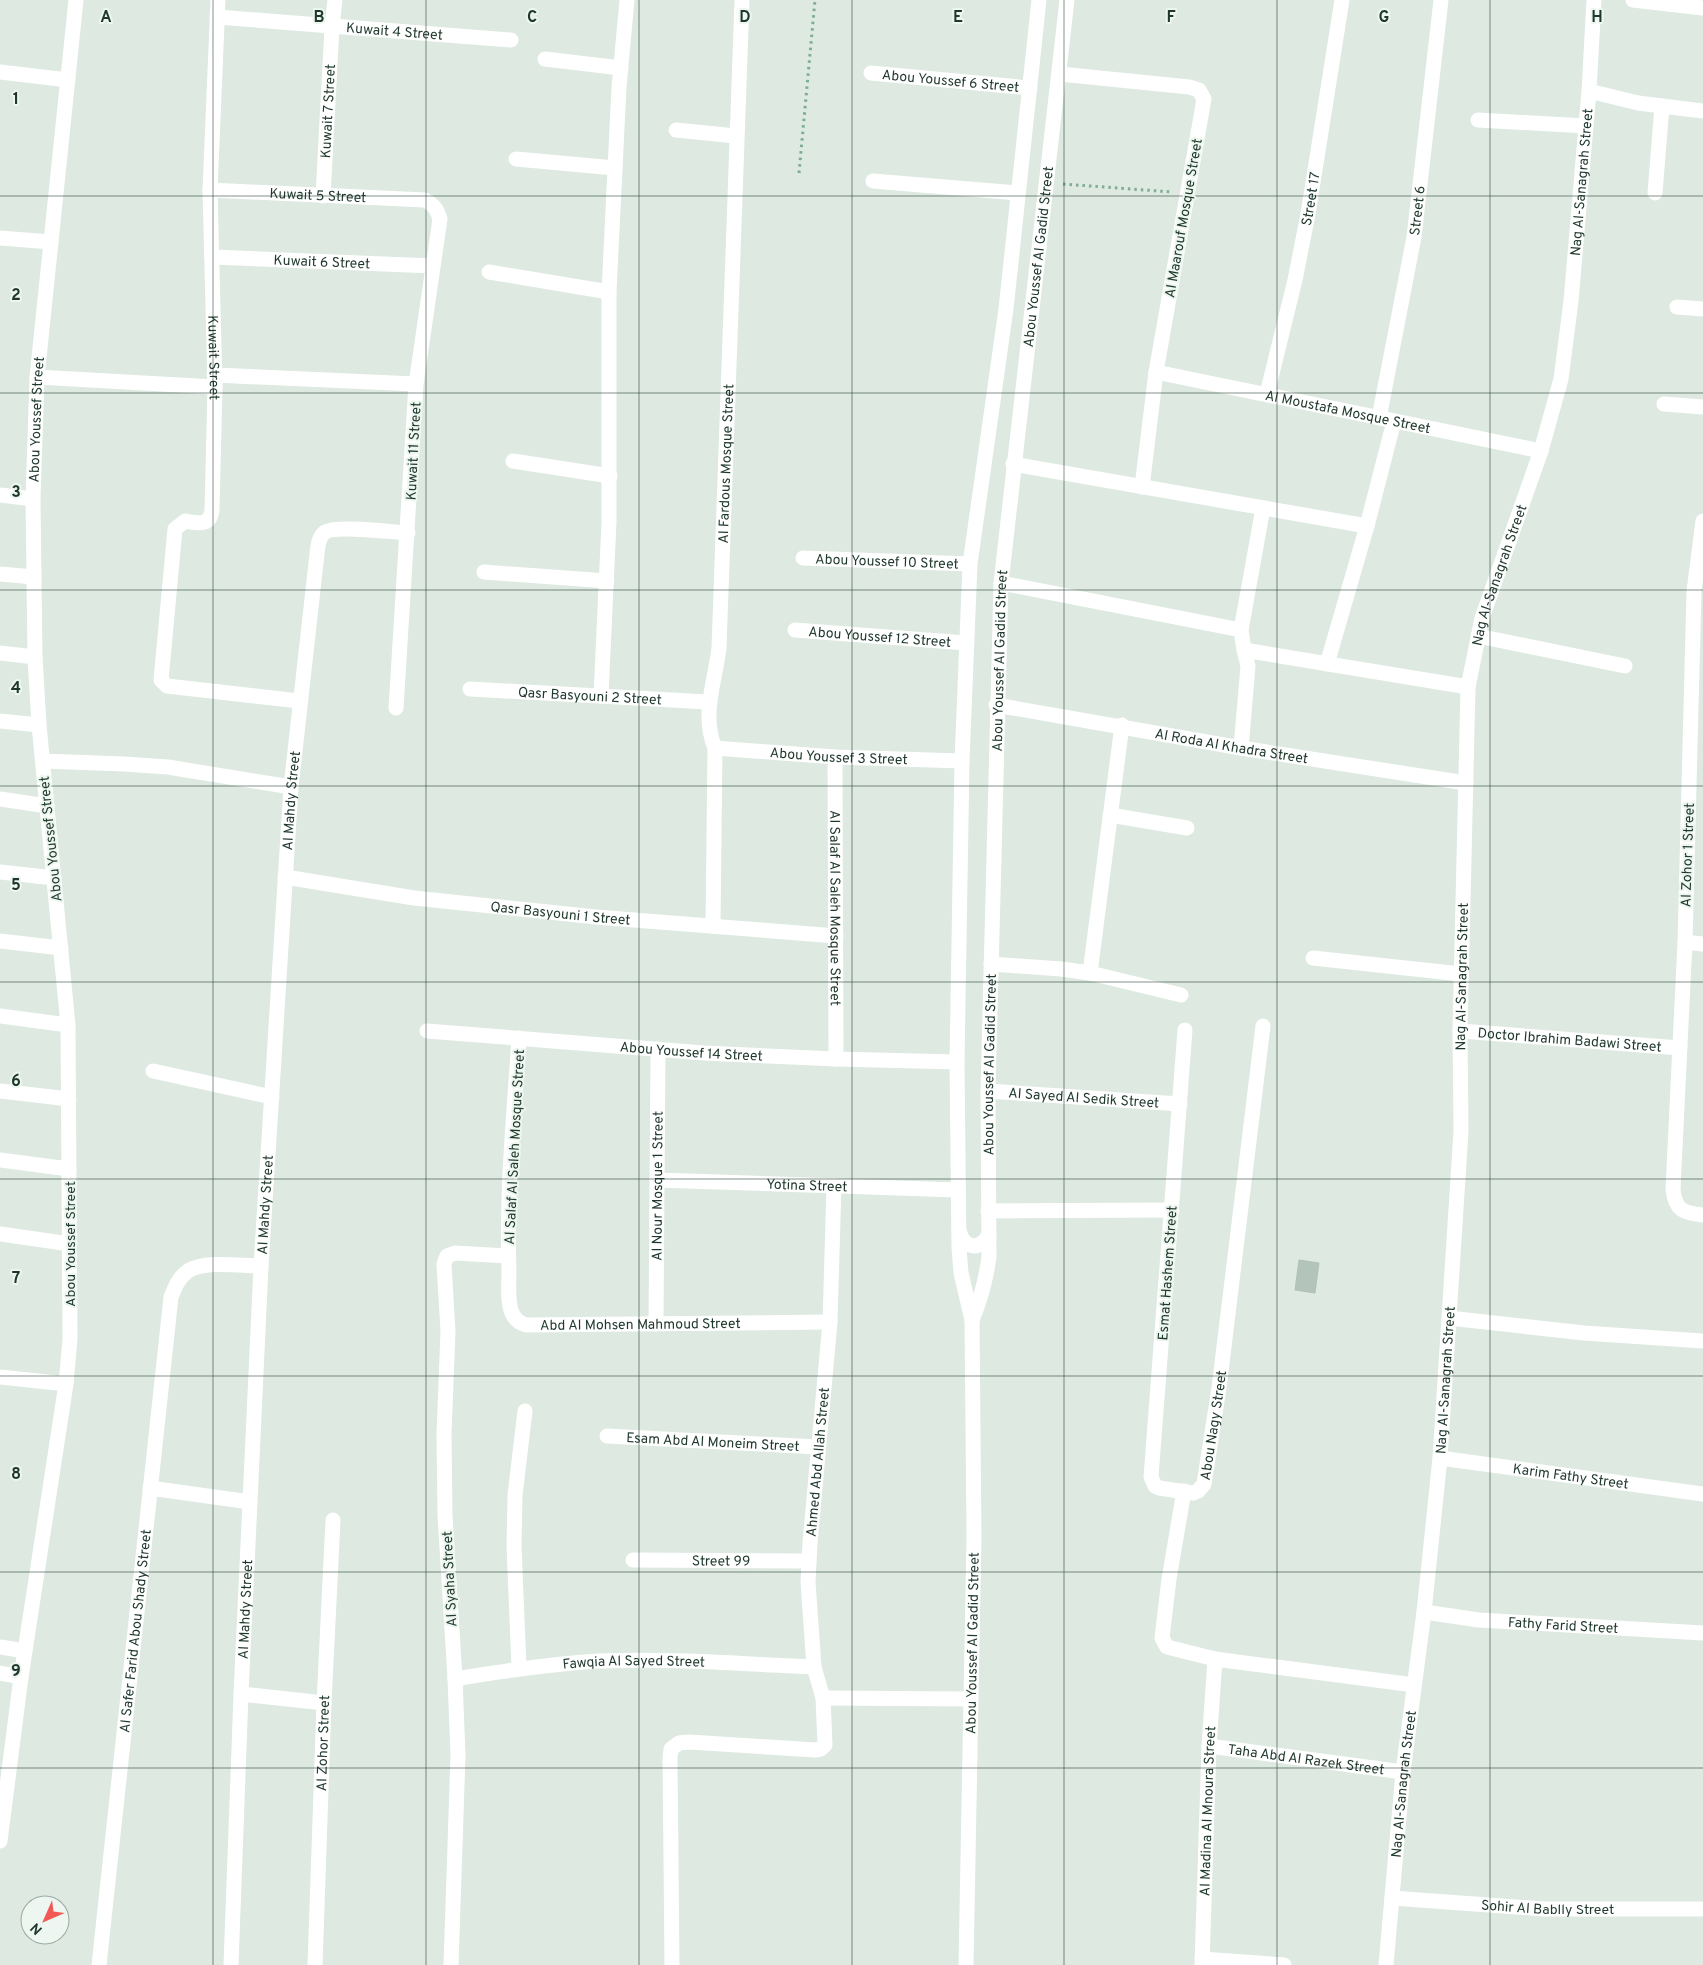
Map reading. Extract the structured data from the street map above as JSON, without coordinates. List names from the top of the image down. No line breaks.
{"streets":{"street":["Kuwait 4 Street","Abou Youssef 6 Street","Kuwait 7 Street","Nag Al-Sanagrah Street","Kuwait 5 Street","Street 17","Street 6","Al Maarouf Mosque Street","Abou Youssef Al Gadid Street","Kuwait 6 Street","Kuwait Street","Al Moustafa Mosque Street","Abou Youssef Street","Kuwait 11 Street","Al Fardous Mosque Street","Abou Youssef 10 Street","Abou Youssef 12 Street","Qasr Basyouni 2 Street","Al Roda Al Khadra Street","Abou Youssef 3 Street","Al Mahdy Street","Al Zohor 1 Street","Al Salaf Al Saleh Mosque Street","Qasr Basyouni 1 Street","Doctor Ibrahim Badawi Street","Abou Youssef 14 Street","Al Sayed Al Sedik Street","Yotina Street","Al Nour Mosque 1 Street","Esmat Hashem Street","Abd Al Mohsen Mahmoud Street","Abou Nagy Street","Esam Abd Al Moneim Street","Ahmed Abd Allah Street","Karim Fathy Street","Street 99","Al Syaha Street","Fathy Farid Street","Al Safer Farid Abou Shady Street","Fawqia Al Sayed Street","Al Zohor Street","Taha Abd Al Razek Street","Al Madina Al Mnoura Street","Sohir Al Bablly Street"]},"crossings":[["Kuwait 4 Street","Kuwait 7 Street"],["Kuwait 4 Street","Kuwait Street"],["Abou Youssef 6 Street","Abou Youssef Al Gadid Street"],["Kuwait 7 Street","Kuwait 5 Street"],["Nag Al-Sanagrah Street","Al Moustafa Mosque Street"],["Nag Al-Sanagrah Street","Al Roda Al Khadra Street"],["Nag Al-Sanagrah Street","Doctor Ibrahim Badawi Street"],["Nag Al-Sanagrah Street","Abou Nagy Street"],["Nag Al-Sanagrah Street","Karim Fathy Street"],["Nag Al-Sanagrah Street","Fathy Farid Street"],["Nag Al-Sanagrah Street","Taha Abd Al Razek Street"],["Nag Al-Sanagrah Street","Sohir Al Bablly Street"],["Kuwait 5 Street","Kuwait Street"],["Kuwait 5 Street","Kuwait 11 Street"],["Street 17","Al Moustafa Mosque Street"],["Street 6","Al Moustafa Mosque Street"],["Al Maarouf Mosque Street","Abou Youssef Al Gadid Street"],["Al Maarouf Mosque Street","Al Moustafa Mosque Street"],["Abou Youssef Al Gadid Street","Abou Youssef 10 Street"],["Abou Youssef Al Gadid Street","Abou Youssef 12 Street"],["Abou Youssef Al Gadid Street","Al Roda Al Khadra Street"],["Abou Youssef Al Gadid Street","Abou Youssef 3 Street"],["Abou Youssef Al Gadid Street","Abou Youssef 14 Street"],["Abou Youssef Al Gadid Street","Al Sayed Al Sedik Street"],["Abou Youssef Al Gadid Street","Yotina Street"],["Kuwait 6 Street","Kuwait Street"],["Kuwait 6 Street","Kuwait 11 Street"],["Kuwait Street","Al Mahdy Street"],["Kuwait 11 Street","Al Mahdy Street"],["Al Fardous Mosque Street","Qasr Basyouni 2 Street"],["Al Fardous Mosque Street","Abou Youssef 3 Street"],["Al Fardous Mosque Street","Qasr Basyouni 1 Street"],["Abou Youssef 3 Street","Al Salaf Al Saleh Mosque Street"],["Al Mahdy Street","Qasr Basyouni 1 Street"],["Al Mahdy Street","Al Safer Farid Abou Shady Street"],["Al Zohor 1 Street","Doctor Ibrahim Badawi Street"],["Al Salaf Al Saleh Mosque Street","Qasr Basyouni 1 Street"],["Al Salaf Al Saleh Mosque Street","Abou Youssef 14 Street"],["Al Salaf Al Saleh Mosque Street","Abd Al Mohsen Mahmoud Street"],["Al Salaf Al Saleh Mosque Street","Al Syaha Street"],["Abou Youssef 14 Street","Al Nour Mosque 1 Street"],["Al Sayed Al Sedik Street","Esmat Hashem Street"],["Yotina Street","Al Nour Mosque 1 Street"],["Yotina Street","Ahmed Abd Allah Street"],["Al Nour Mosque 1 Street","Abd Al Mohsen Mahmoud Street"],["Esmat Hashem Street","Abou Nagy Street"],["Abd Al Mohsen Mahmoud Street","Ahmed Abd Allah Street"],["Abd Al Mohsen Mahmoud Street","Al Syaha Street"],["Abou Nagy Street","Al Madina Al Mnoura Street"],["Esam Abd Al Moneim Street","Ahmed Abd Allah Street"],["Ahmed Abd Allah Street","Street 99"],["Ahmed Abd Allah Street","Fawqia Al Sayed Street"],["Al Syaha Street","Fawqia Al Sayed Street"],["Taha Abd Al Razek Street","Al Madina Al Mnoura Street"]],"north":"bottom left","grid":{"columns":["A","B","C","D","E","F","G","H"],"rows":["1","2","3","4","5","6","7","8","9"]}}
